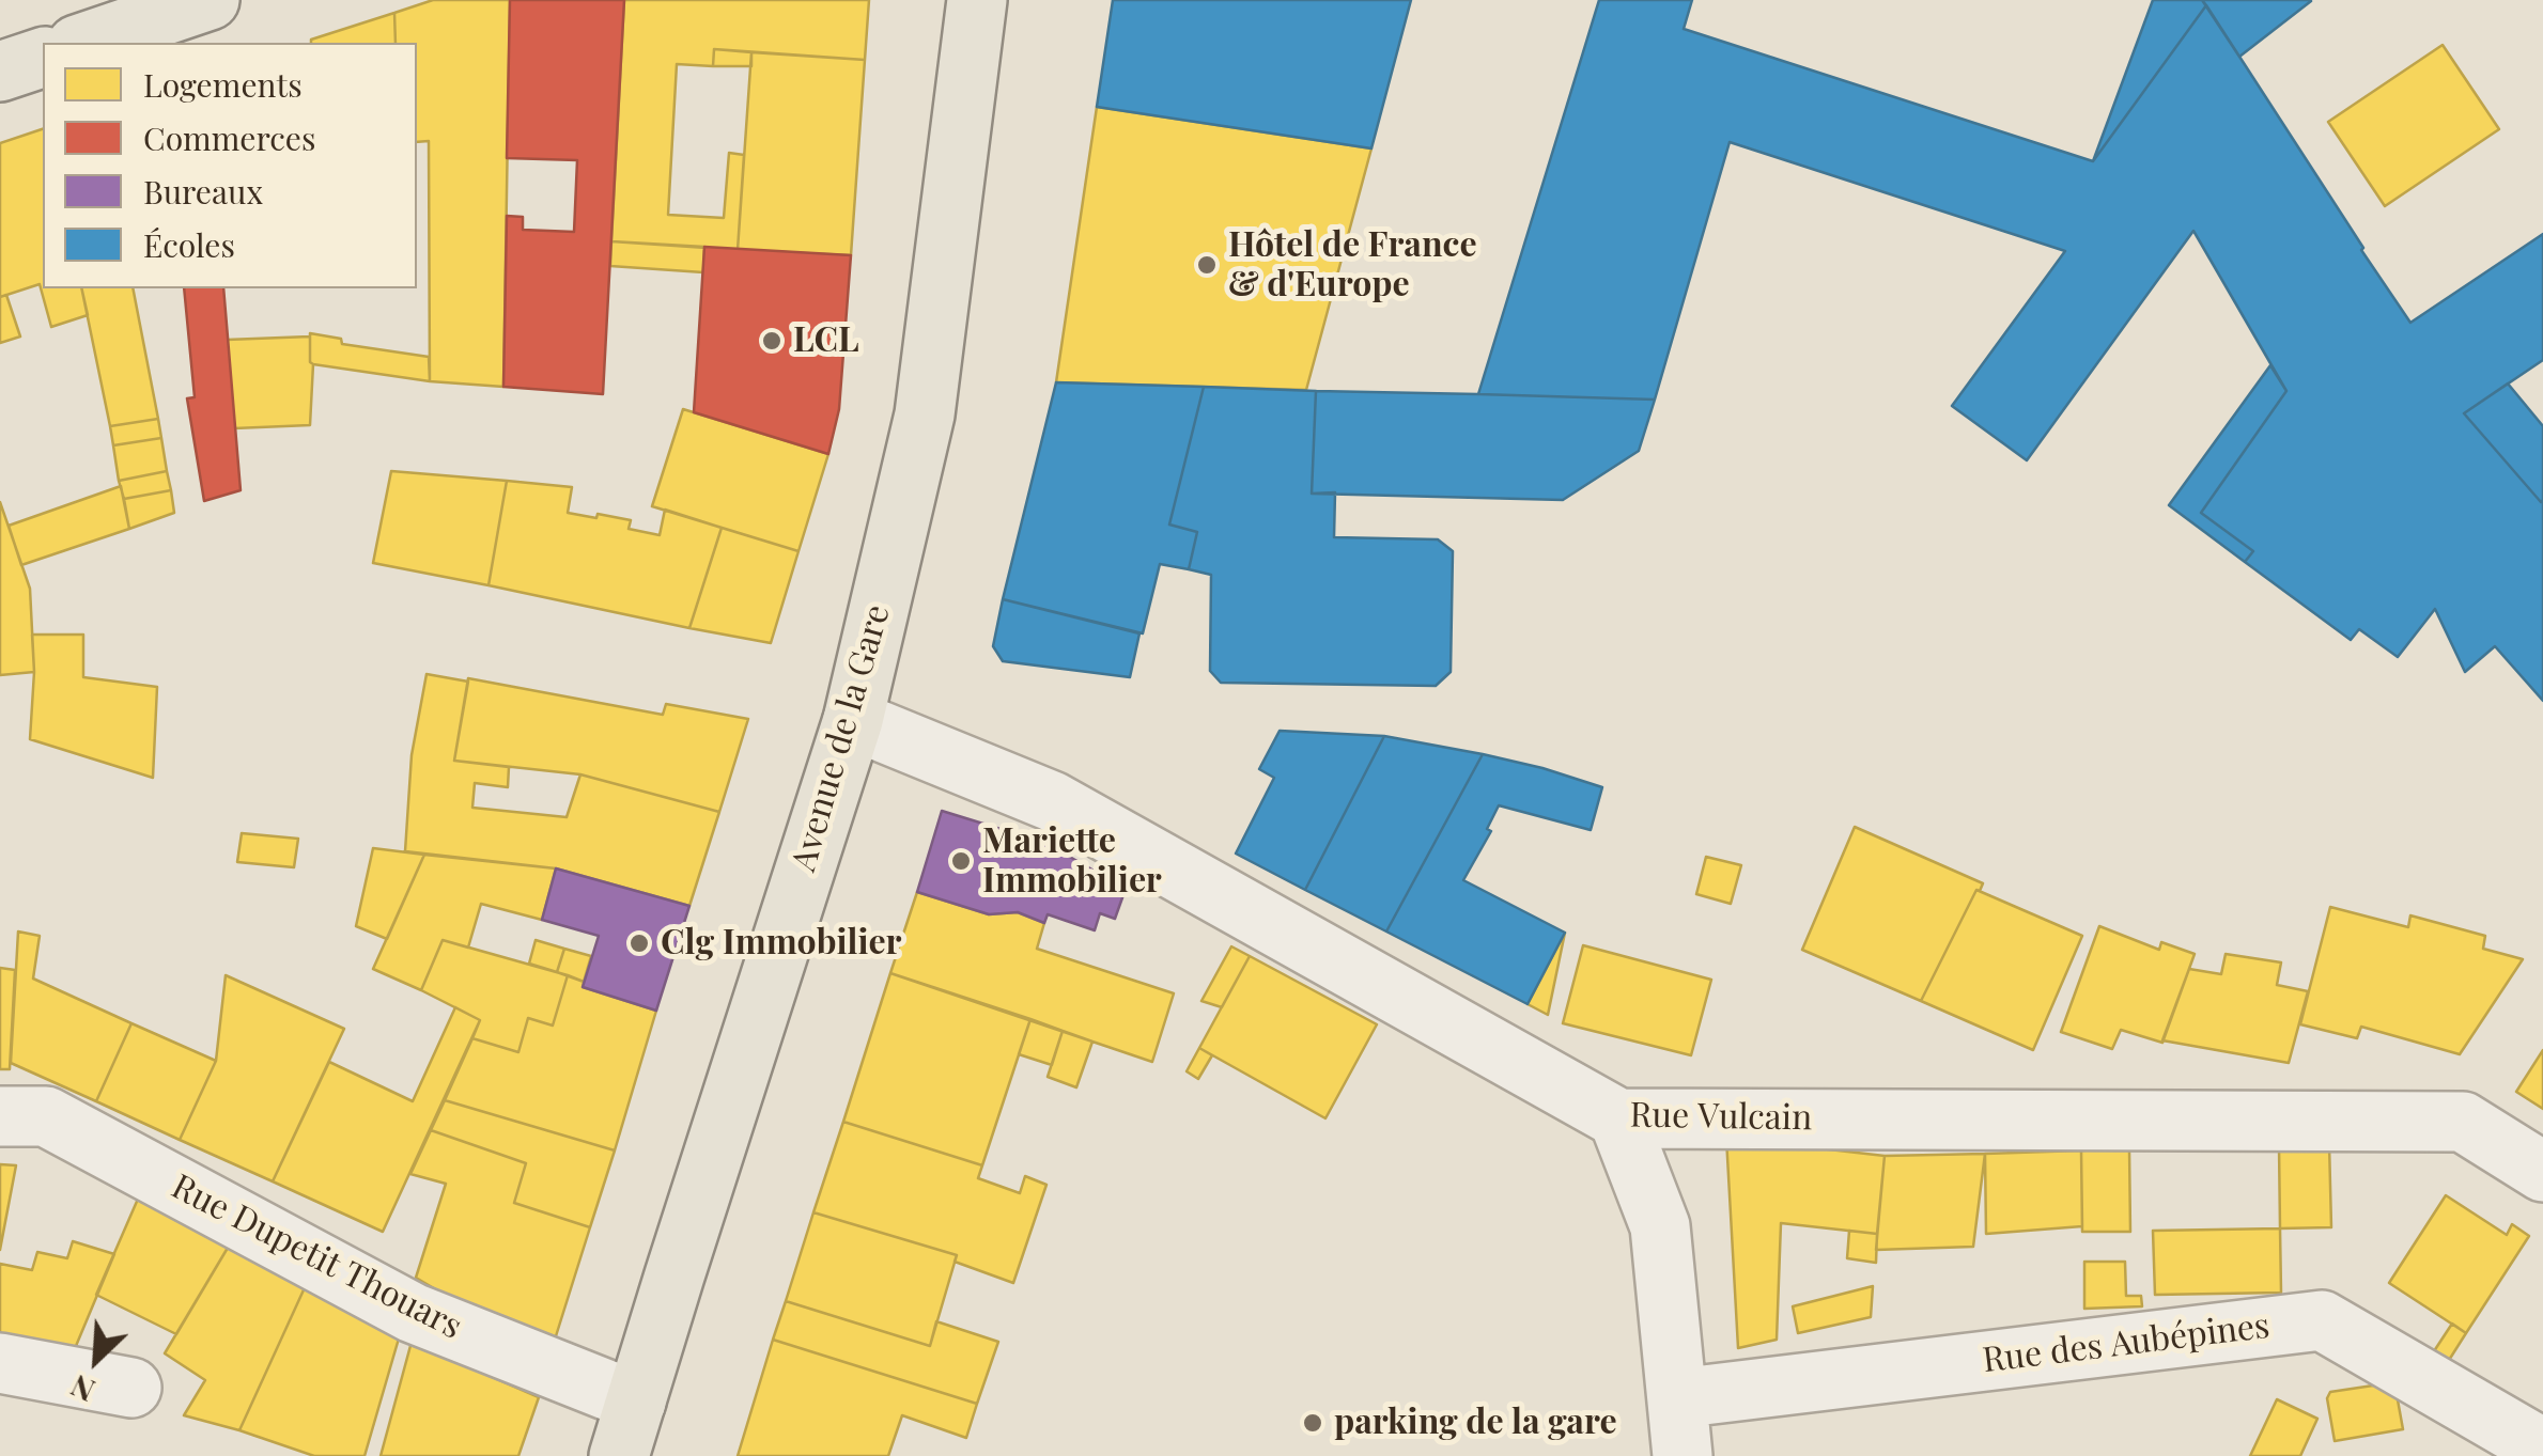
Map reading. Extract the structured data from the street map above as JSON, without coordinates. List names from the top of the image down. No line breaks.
{"streets":{"main road":["Avenue de la Gare"],"street":["Rue Vulcain","Rue Dupetit Thouars","Rue des Aubépines"]},"crossings":[["Avenue de la Gare","Rue Vulcain"],["Avenue de la Gare","Rue Dupetit Thouars"]],"places":["Hôtel de France & d'Europe","LCL","Mariette Immobilier","Clg Immobilier","parking de la gare"],"legend":["Logements","Commerces","Bureaux","Écoles"],"north":"bottom left"}
